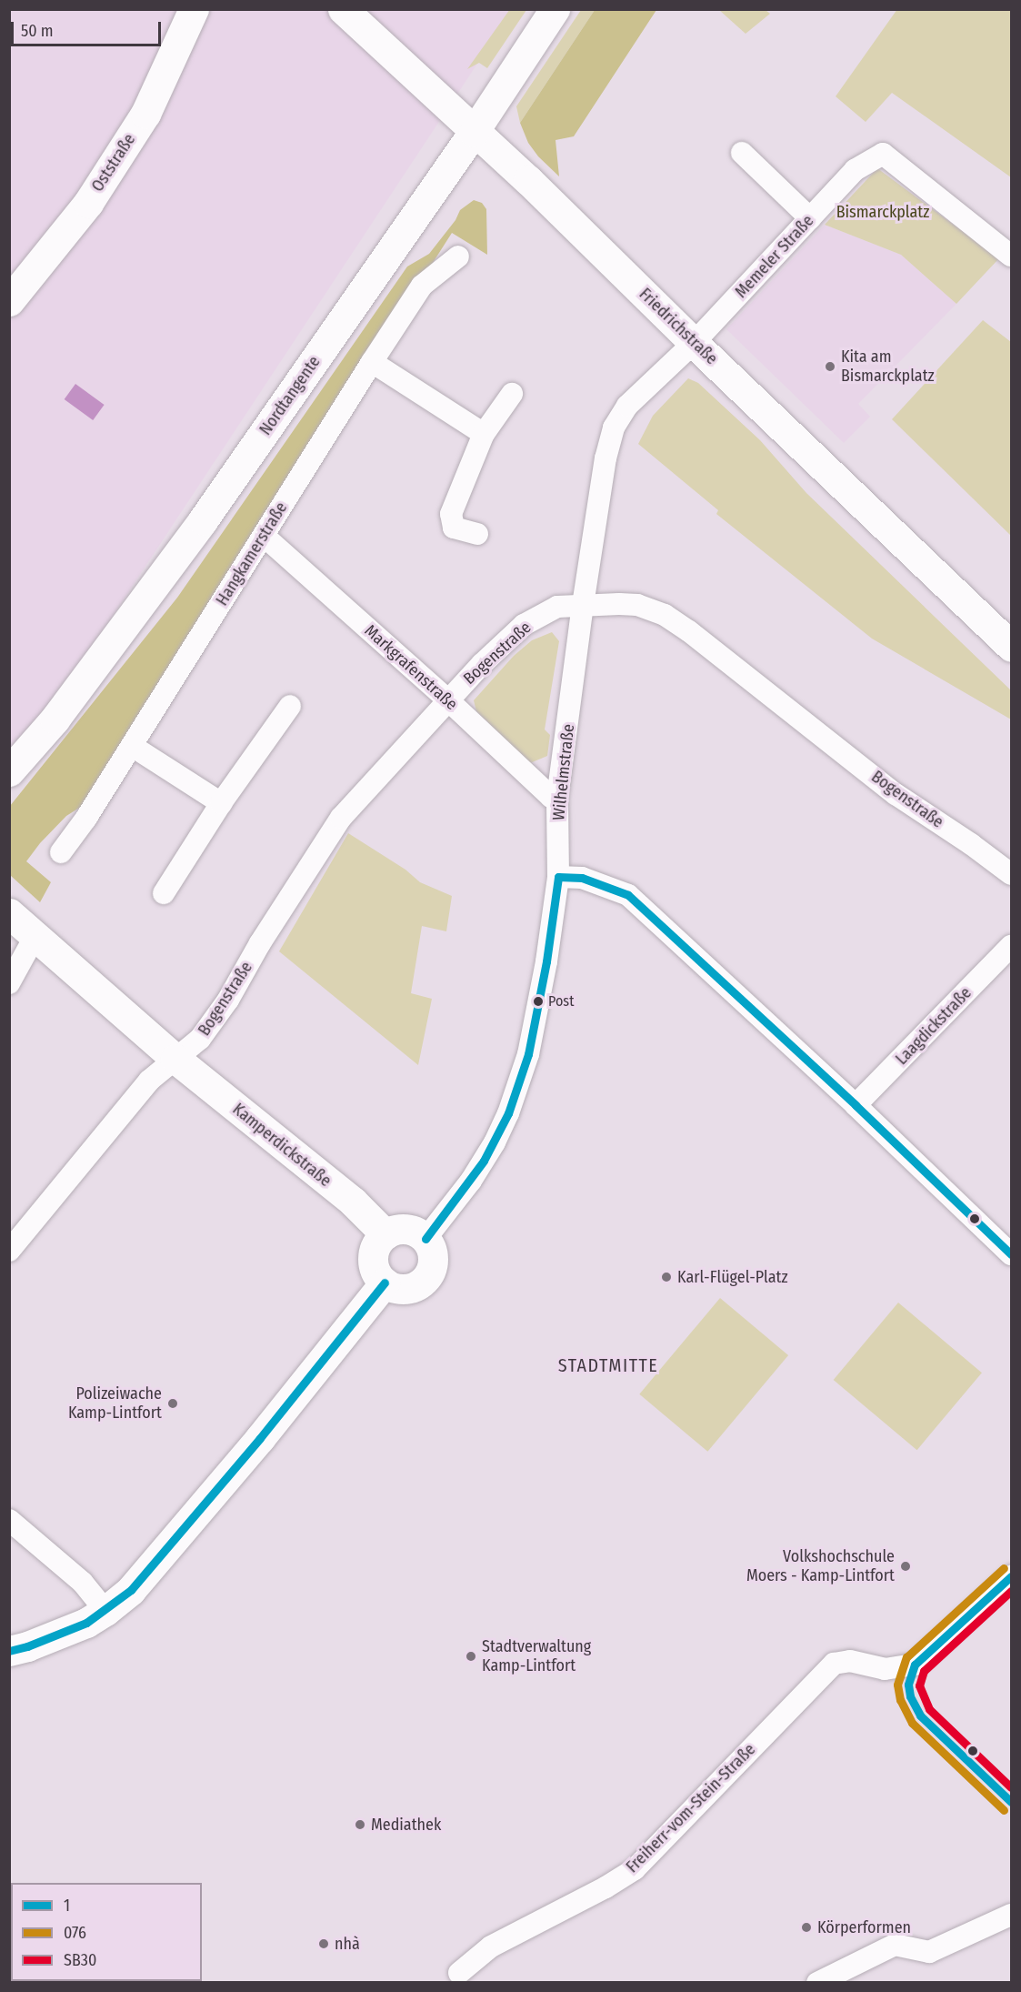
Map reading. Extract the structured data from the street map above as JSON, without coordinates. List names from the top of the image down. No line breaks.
{"streets":{"street":["Oststraße","Memeler Straße","Friedrichstraße","Nordtangente","Hangkamerstraße","Bogenstraße","Markgrafenstraße","Wilhelmstraße","Laagdickstraße","Kamperdickstraße","Freiherr-vom-Stein-Straße"]},"crossings":[["Memeler Straße","Friedrichstraße"],["Memeler Straße","Wilhelmstraße"],["Friedrichstraße","Nordtangente"],["Friedrichstraße","Wilhelmstraße"],["Hangkamerstraße","Markgrafenstraße"],["Bogenstraße","Markgrafenstraße"],["Bogenstraße","Wilhelmstraße"],["Bogenstraße","Kamperdickstraße"],["Markgrafenstraße","Wilhelmstraße"],["Wilhelmstraße","Kamperdickstraße"]],"districts":["STADTMITTE"],"parks":["Bismarckplatz"],"places":["Kita am Bismarckplatz","Post","Karl-Flügel-Platz","Polizeiwache Kamp-Lintfort","Volkshochschule Moers - Kamp-Lintfort","Stadtverwaltung Kamp-Lintfort","Mediathek","Körperformen","nhà"],"lines":["transit line 1","transit line 076","transit line SB30"],"legend":["1","076","SB30"],"scale_bar":"50 m"}
